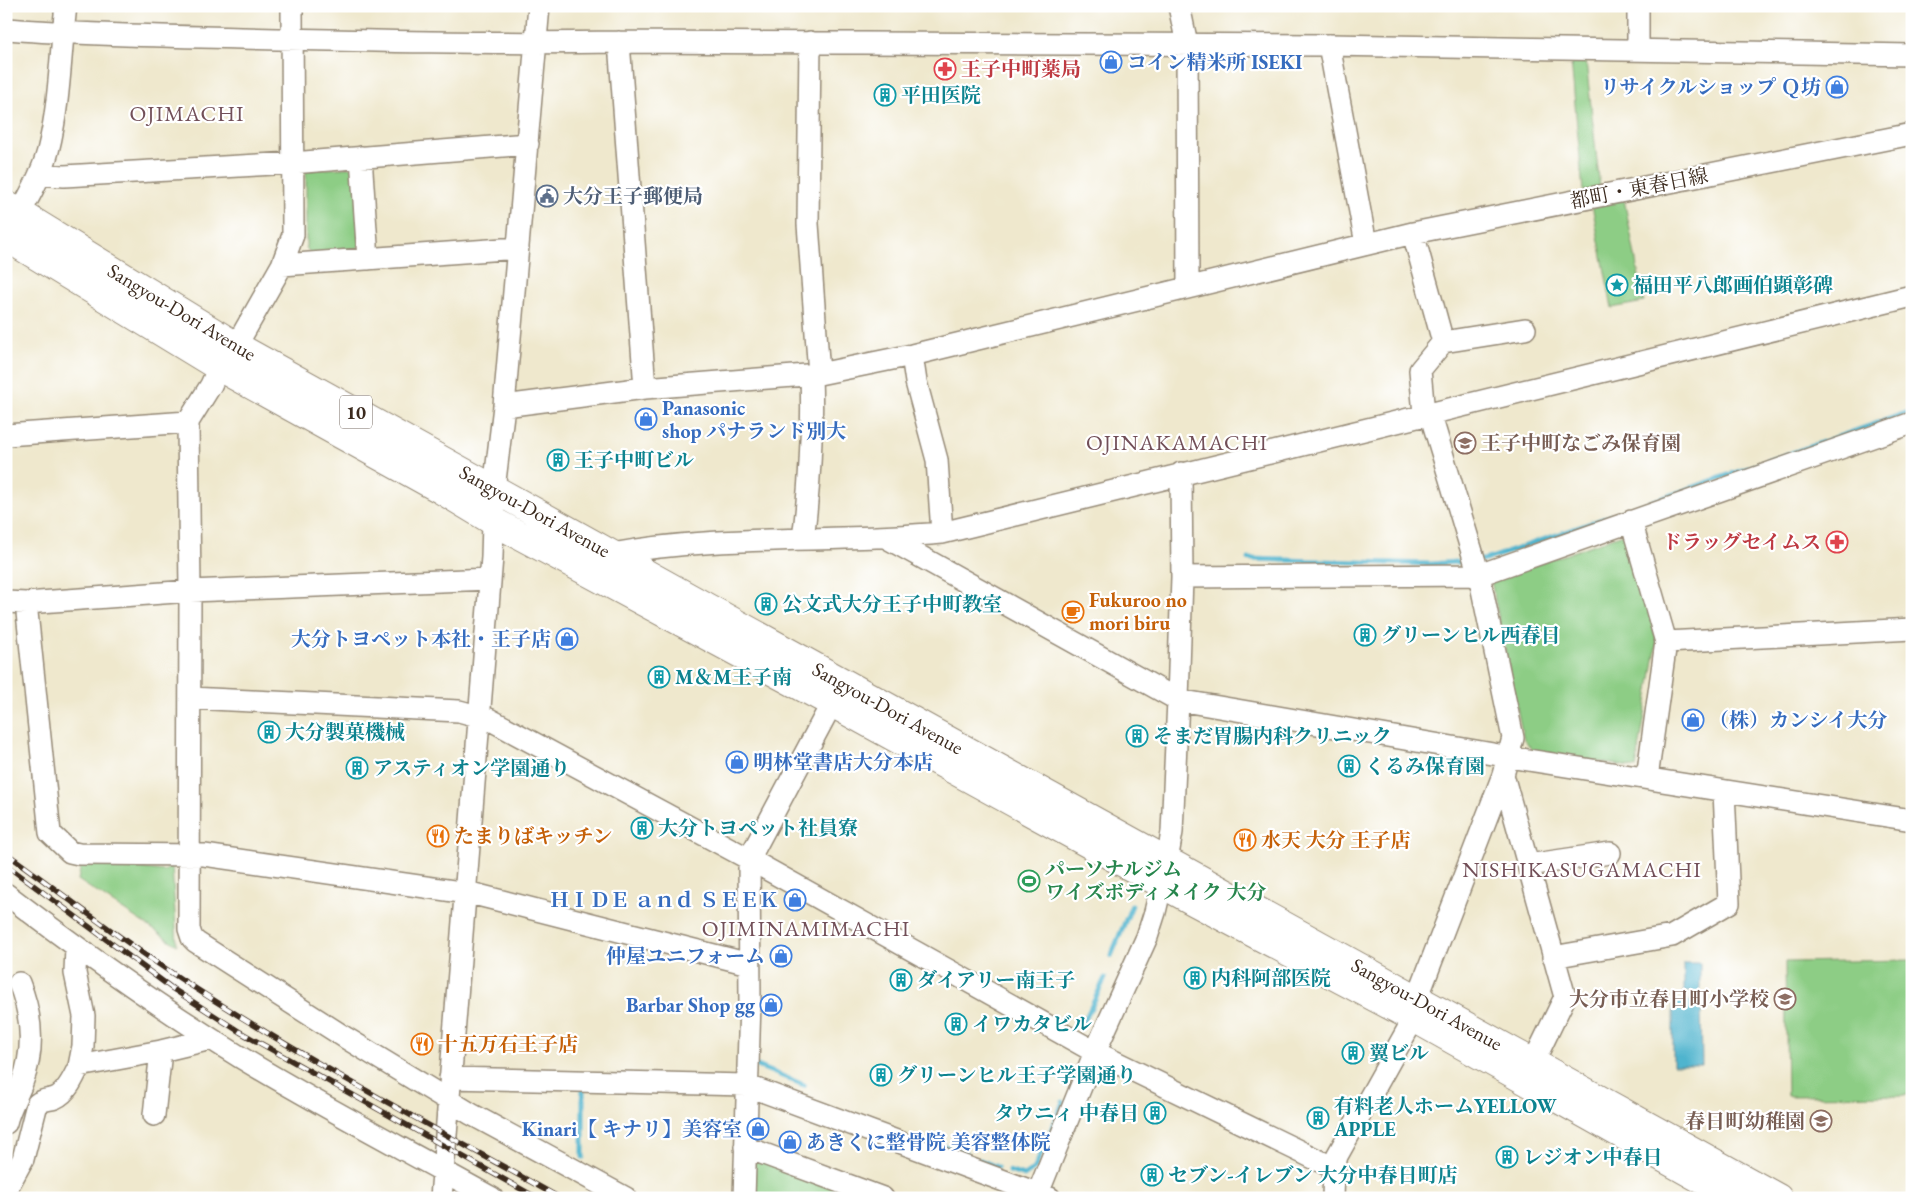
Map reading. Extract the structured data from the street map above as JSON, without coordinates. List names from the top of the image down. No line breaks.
{"streets":{"highway":["Sangyou-Dori Avenue","10"],"street":["都町・東春日線"]},"districts":["OJIMACHI","OJINAKAMACHI","NISHIKASUGAMACHI","OJIMINAMIMACHI"],"places":{"shop":["コイン精米所 ISEKI","リサイクルショップ Ｑ坊","Panasonic shop パナランド別大","大分トヨペット本社・王子店","（株）カンシイ大分","明林堂書店大分本店","ＨＩＤＥ ａｎｄ ＳＥＥＫ","仲屋ユニフォーム","Barbar Shop gg","Kinari【 キナリ】美容室","あきくに整骨院 美容整体院"],"pharmacy":["王子中町薬局","ドラッグセイムス"],"building":["平田医院","王子中町ビル","公文式大分王子中町教室","グリーンヒル西春日","M＆M王子南","大分製菓機械","そまだ胃腸内科クリニック","くるみ保育園","アスティオン学園通り","大分トヨペット社員寮","内科阿部医院","ダイアリー南王子","イワカタビル","翼ビル","グリーンヒル王子学園通り","タウニィ 中春日","有料老人ホームYELLOW APPLE","レジオン中春日","セブン-イレブン 大分中春日町店"],"public building":["大分王子郵便局"],"place":["福田平八郎画伯顕彰碑"],"school or university":["王子中町なごみ保育園","大分市立春日町小学校","春日町幼稚園"],"cafe":["Fukuroo no mori biru"],"restaurant":["たまりばキッチン","水天 大分 王子店","十五万石王子店"],"sports":["パーソナルジム ワイズボディメイク 大分"]}}
